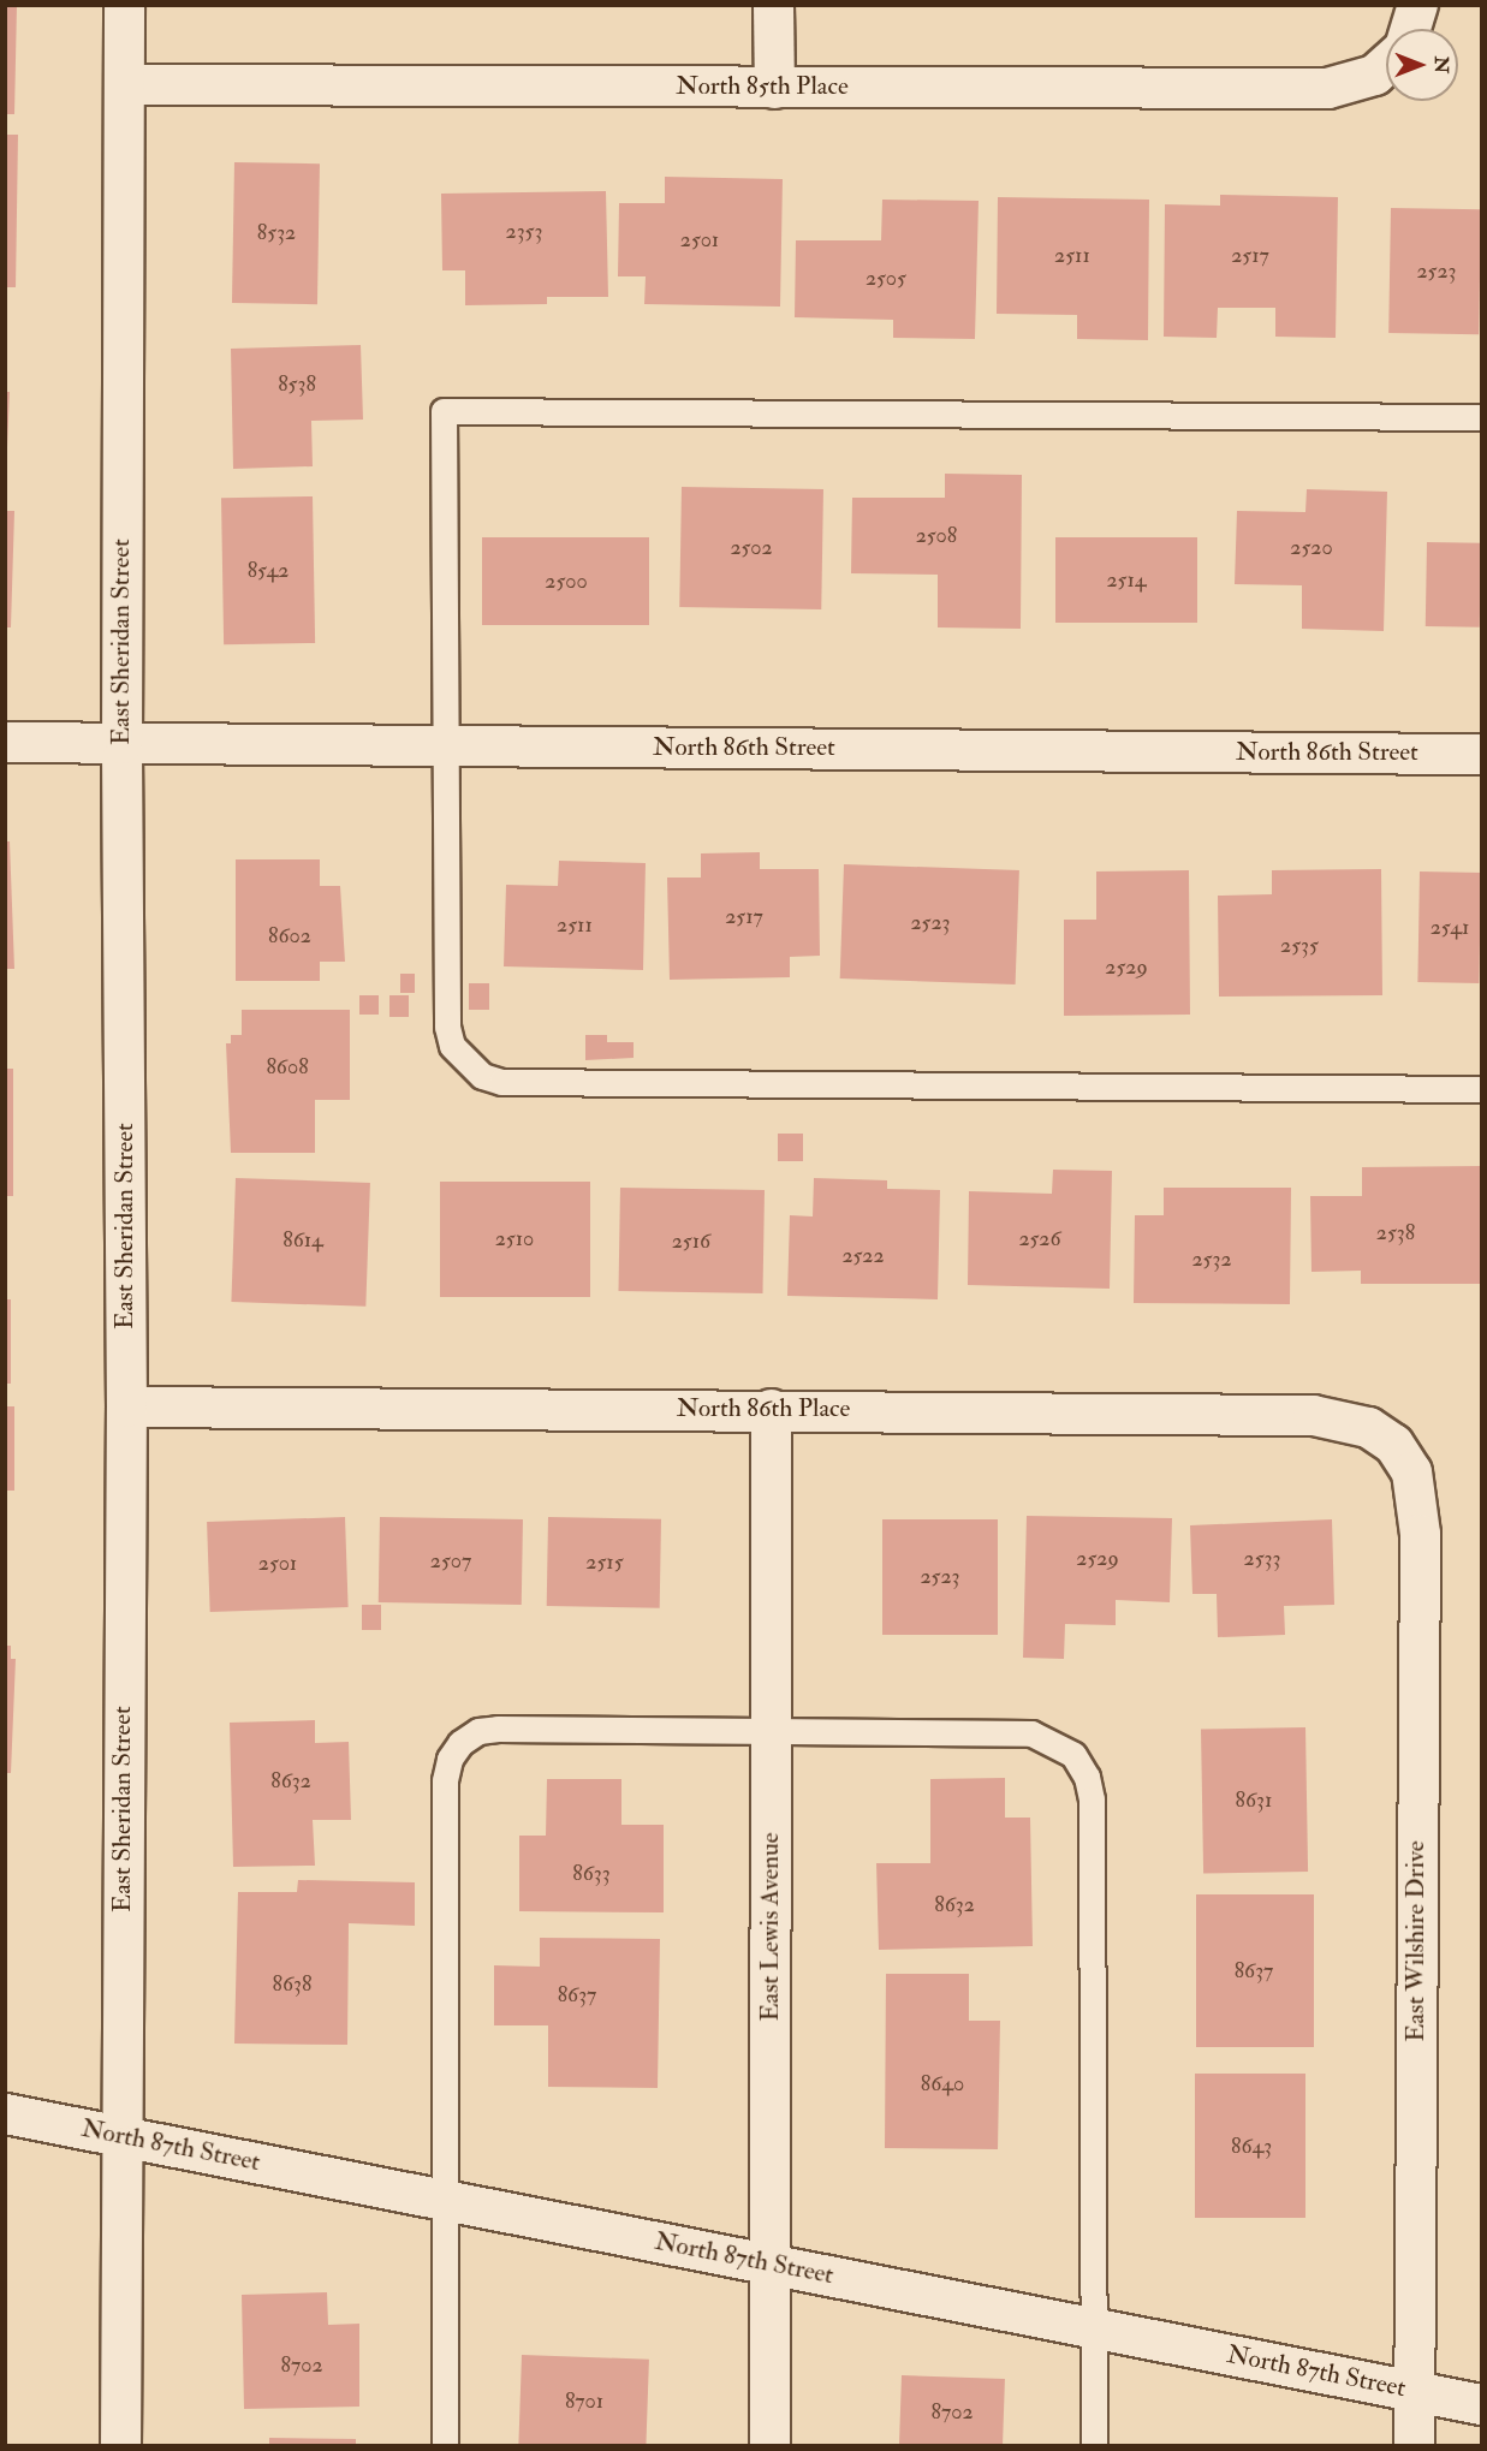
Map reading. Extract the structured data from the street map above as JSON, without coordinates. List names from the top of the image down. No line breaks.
{"streets":{"street":["North 85th Place","East Sheridan Street","North 86th Street","North 86th Place","East Lewis Avenue","East Wilshire Drive","North 87th Street"]},"crossings":[["North 85th Place","East Sheridan Street"],["East Sheridan Street","North 86th Street"],["East Sheridan Street","North 86th Place"],["East Sheridan Street","North 87th Street"],["North 86th Place","East Lewis Avenue"],["North 86th Place","East Wilshire Drive"],["East Lewis Avenue","North 87th Street"],["East Wilshire Drive","North 87th Street"]],"house_numbers":["2353","8532","2501","2511","2517","2523","2505","8538","2508","2502","2520","8542","2514","2500","2517","2523","2511","2541","8602","2535","2529","8608","2538","2510","2526","8614","2516","2522","2532","2529","2533","2507","2515","2501","2523","8632","8631","8633","8632","8637","8638","8637","8640","8643","8702","8701","8702"],"north":"right"}
